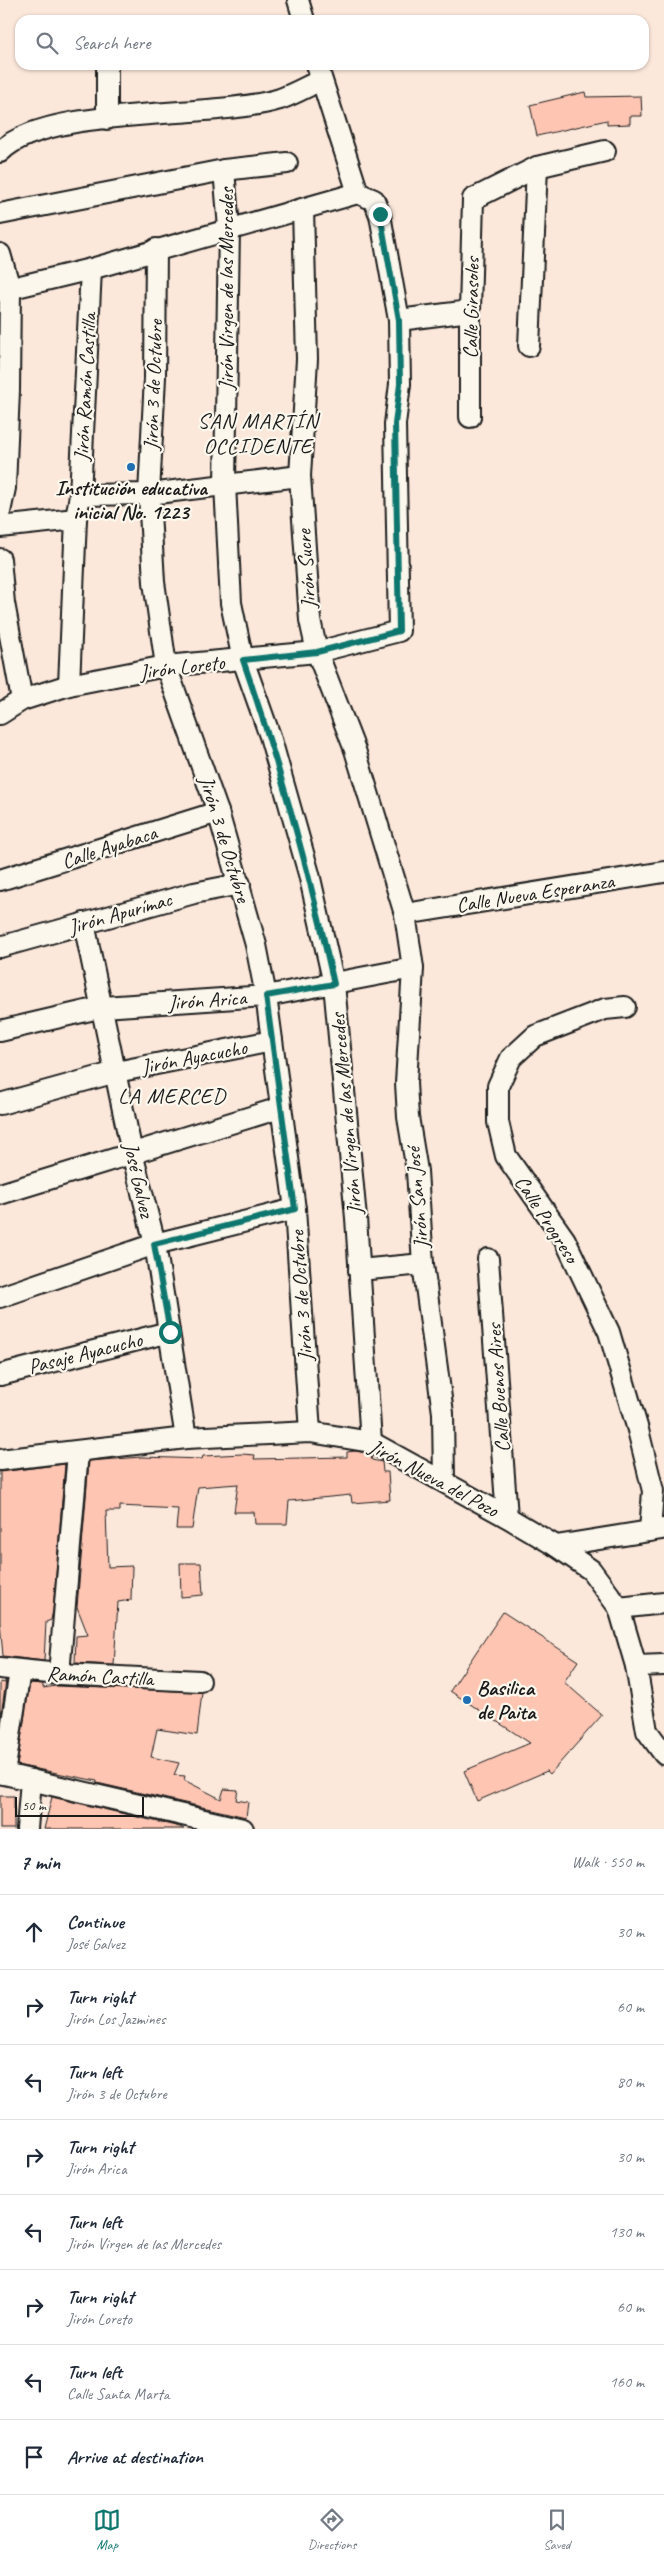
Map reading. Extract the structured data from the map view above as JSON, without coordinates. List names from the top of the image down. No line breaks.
{"streets":{"street":["Jirón Virgen de las Mercedes","Calle Girasoles","Jirón 3 de Octubre","Jirón Ramón Castilla","Jirón Sucre","Jirón Loreto","Calle Ayabaca","Calle Nueva Esperanza","Jirón Apurímac","Jirón Arica","Jirón Ayacucho","José Galvez","Jirón San José","Calle Progreso","Pasaje Ayacucho","Calle Buenos Aires","Jirón Nueva del Pozo","Ramón Castilla"]},"crossings":[["Jirón Virgen de las Mercedes","Jirón Loreto"],["Jirón Virgen de las Mercedes","Jirón Arica"],["Jirón Virgen de las Mercedes","Jirón Nueva del Pozo"],["Jirón 3 de Octubre","Jirón Loreto"],["Jirón 3 de Octubre","Calle Ayabaca"],["Jirón 3 de Octubre","Jirón Apurímac"],["Jirón 3 de Octubre","Jirón Arica"],["Jirón 3 de Octubre","Jirón Ayacucho"],["Jirón 3 de Octubre","Jirón Nueva del Pozo"],["Jirón Ramón Castilla","Jirón Loreto"],["Jirón Sucre","Jirón Loreto"],["Jirón Sucre","Calle Nueva Esperanza"],["Jirón Sucre","Jirón San José"],["Calle Nueva Esperanza","Jirón San José"],["Jirón Apurímac","José Galvez"],["Jirón Arica","José Galvez"],["Jirón Arica","Jirón San José"],["Jirón Ayacucho","José Galvez"],["José Galvez","Pasaje Ayacucho"],["José Galvez","Jirón Nueva del Pozo"],["Jirón San José","Jirón Nueva del Pozo"],["Calle Buenos Aires","Jirón Nueva del Pozo"]],"districts":["SAN MARTÍN OCCIDENTE","LA MERCED"],"places":["Institución educativa inicial No. 1223","Basilica de Paita"],"scale_bar":"50 m","page":{"search":"Search here","scale":"50 m","heading":["7 min","Walk · 550 m"],"list":[["Continue","José Galvez","30 m"],["Turn right","Jirón Los Jazmines","60 m"],["Turn left","Jirón 3 de Octubre","80 m"],["Turn right","Jirón Arica","30 m"],["Turn left","Jirón Virgen de las Mercedes","130 m"],["Turn right","Jirón Loreto","60 m"],["Turn left","Calle Santa Marta","160 m"],"Arrive at destination"],"nav":["Map","Directions","Saved"]}}
